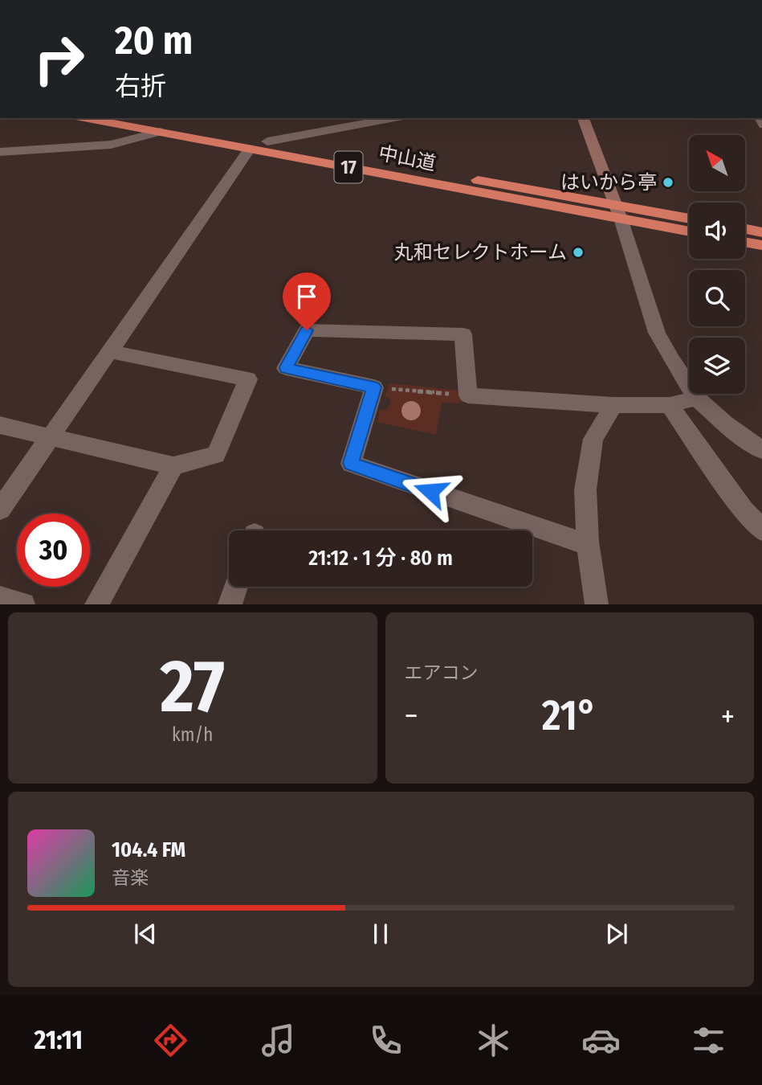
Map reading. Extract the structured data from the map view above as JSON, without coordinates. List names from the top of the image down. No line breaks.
{"streets":{"highway":["中山道","17"]},"places":["はいから亭","丸和セレクトホーム"],"north":"top left","page":{"turn":["20 m","右折"],"limit":"30","trip":"21:12 · 1 分 · 80 m","tile":[["27","km/h"],"エアコン"],"heat":["−","21°","+"],"song":["104.4 FM","音楽"],"tabs":"21:11"}}
